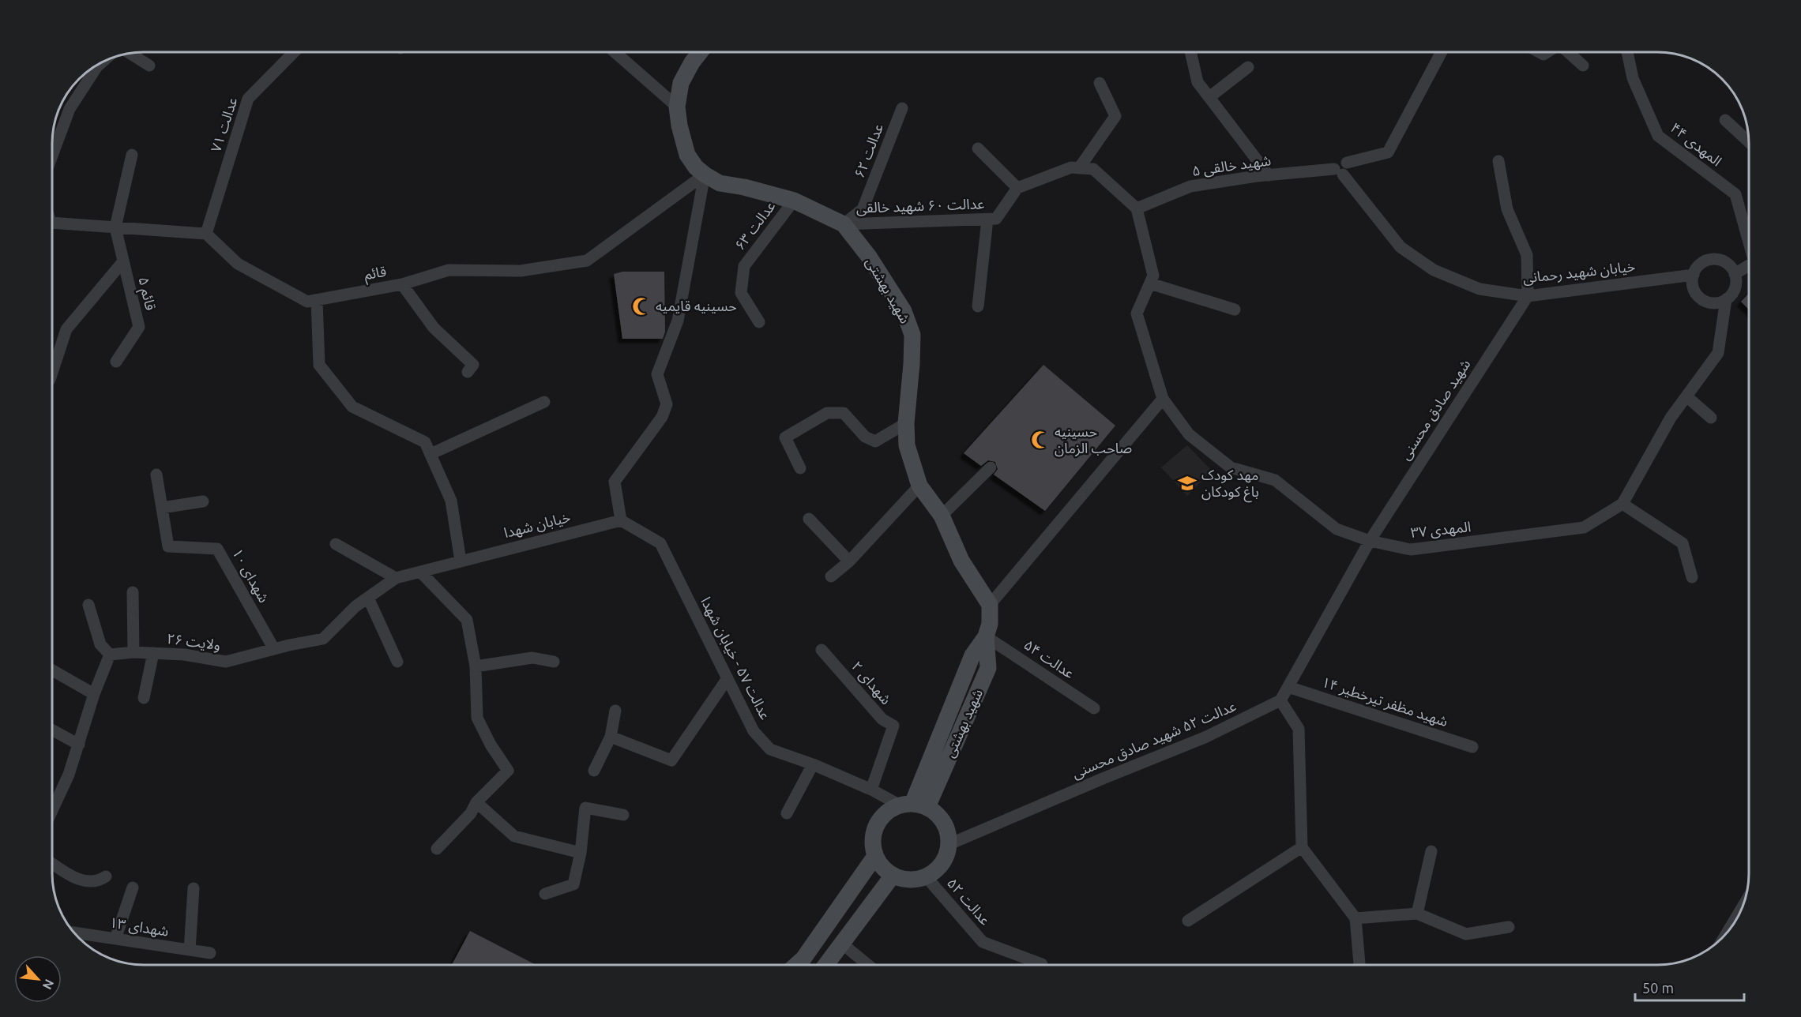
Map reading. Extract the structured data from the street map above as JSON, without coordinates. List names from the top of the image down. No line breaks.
{"streets":{"main road":["شهید بهشتی"],"street":["عدالت ۷۱","المهدی ۴۴","عدالت ۶۲","شهید خالقی ۵","عدالت ۶۰ شهید خالقی","عدالت ۶۳","خیابان شهید رحمانی","قائم","قائم ۵","شهید صادق محسنی","خیابان شهدا","المهدی ۳۷","شهدای ۱۰","ولایت ۲۶","عدالت ۵۷ - خیابان شهدا","عدالت ۵۴","شهدای ۲","شهید مظفر تیرخطیر ۱۴","عدالت ۵۲ شهید صادق محسنی","عدالت ۵۲","شهدای ۱۳"]},"crossings":[["عدالت ۷۱","قائم"],["عدالت ۶۲","عدالت ۶۰ شهید خالقی"],["عدالت ۶۲","شهید بهشتی"],["شهید خالقی ۵","خیابان شهید رحمانی"],["عدالت ۶۰ شهید خالقی","شهید بهشتی"],["عدالت ۶۳","شهید بهشتی"],["خیابان شهید رحمانی","شهید صادق محسنی"],["خیابان شهید رحمانی","المهدی ۳۷"],["قائم","شهید بهشتی"],["شهید بهشتی","عدالت ۵۷ - خیابان شهدا"],["شهید بهشتی","عدالت ۵۴"],["شهید بهشتی","عدالت ۵۲ شهید صادق محسنی"],["شهید بهشتی","عدالت ۵۲"],["شهید صادق محسنی","المهدی ۳۷"],["خیابان شهدا","ولایت ۲۶"],["خیابان شهدا","عدالت ۵۷ - خیابان شهدا"],["شهدای ۱۰","ولایت ۲۶"],["عدالت ۵۷ - خیابان شهدا","شهدای ۲"],["عدالت ۵۷ - خیابان شهدا","عدالت ۵۲ شهید صادق محسنی"],["عدالت ۵۷ - خیابان شهدا","عدالت ۵۲"],["عدالت ۵۲ شهید صادق محسنی","عدالت ۵۲"]],"places":{"mosque":["حسینیه قایمیه","حسینیه صاحب الزمان"],"school or university":["مهد کودک باغ کودکان"]},"scale_bar":"50 m","north":"bottom right"}
